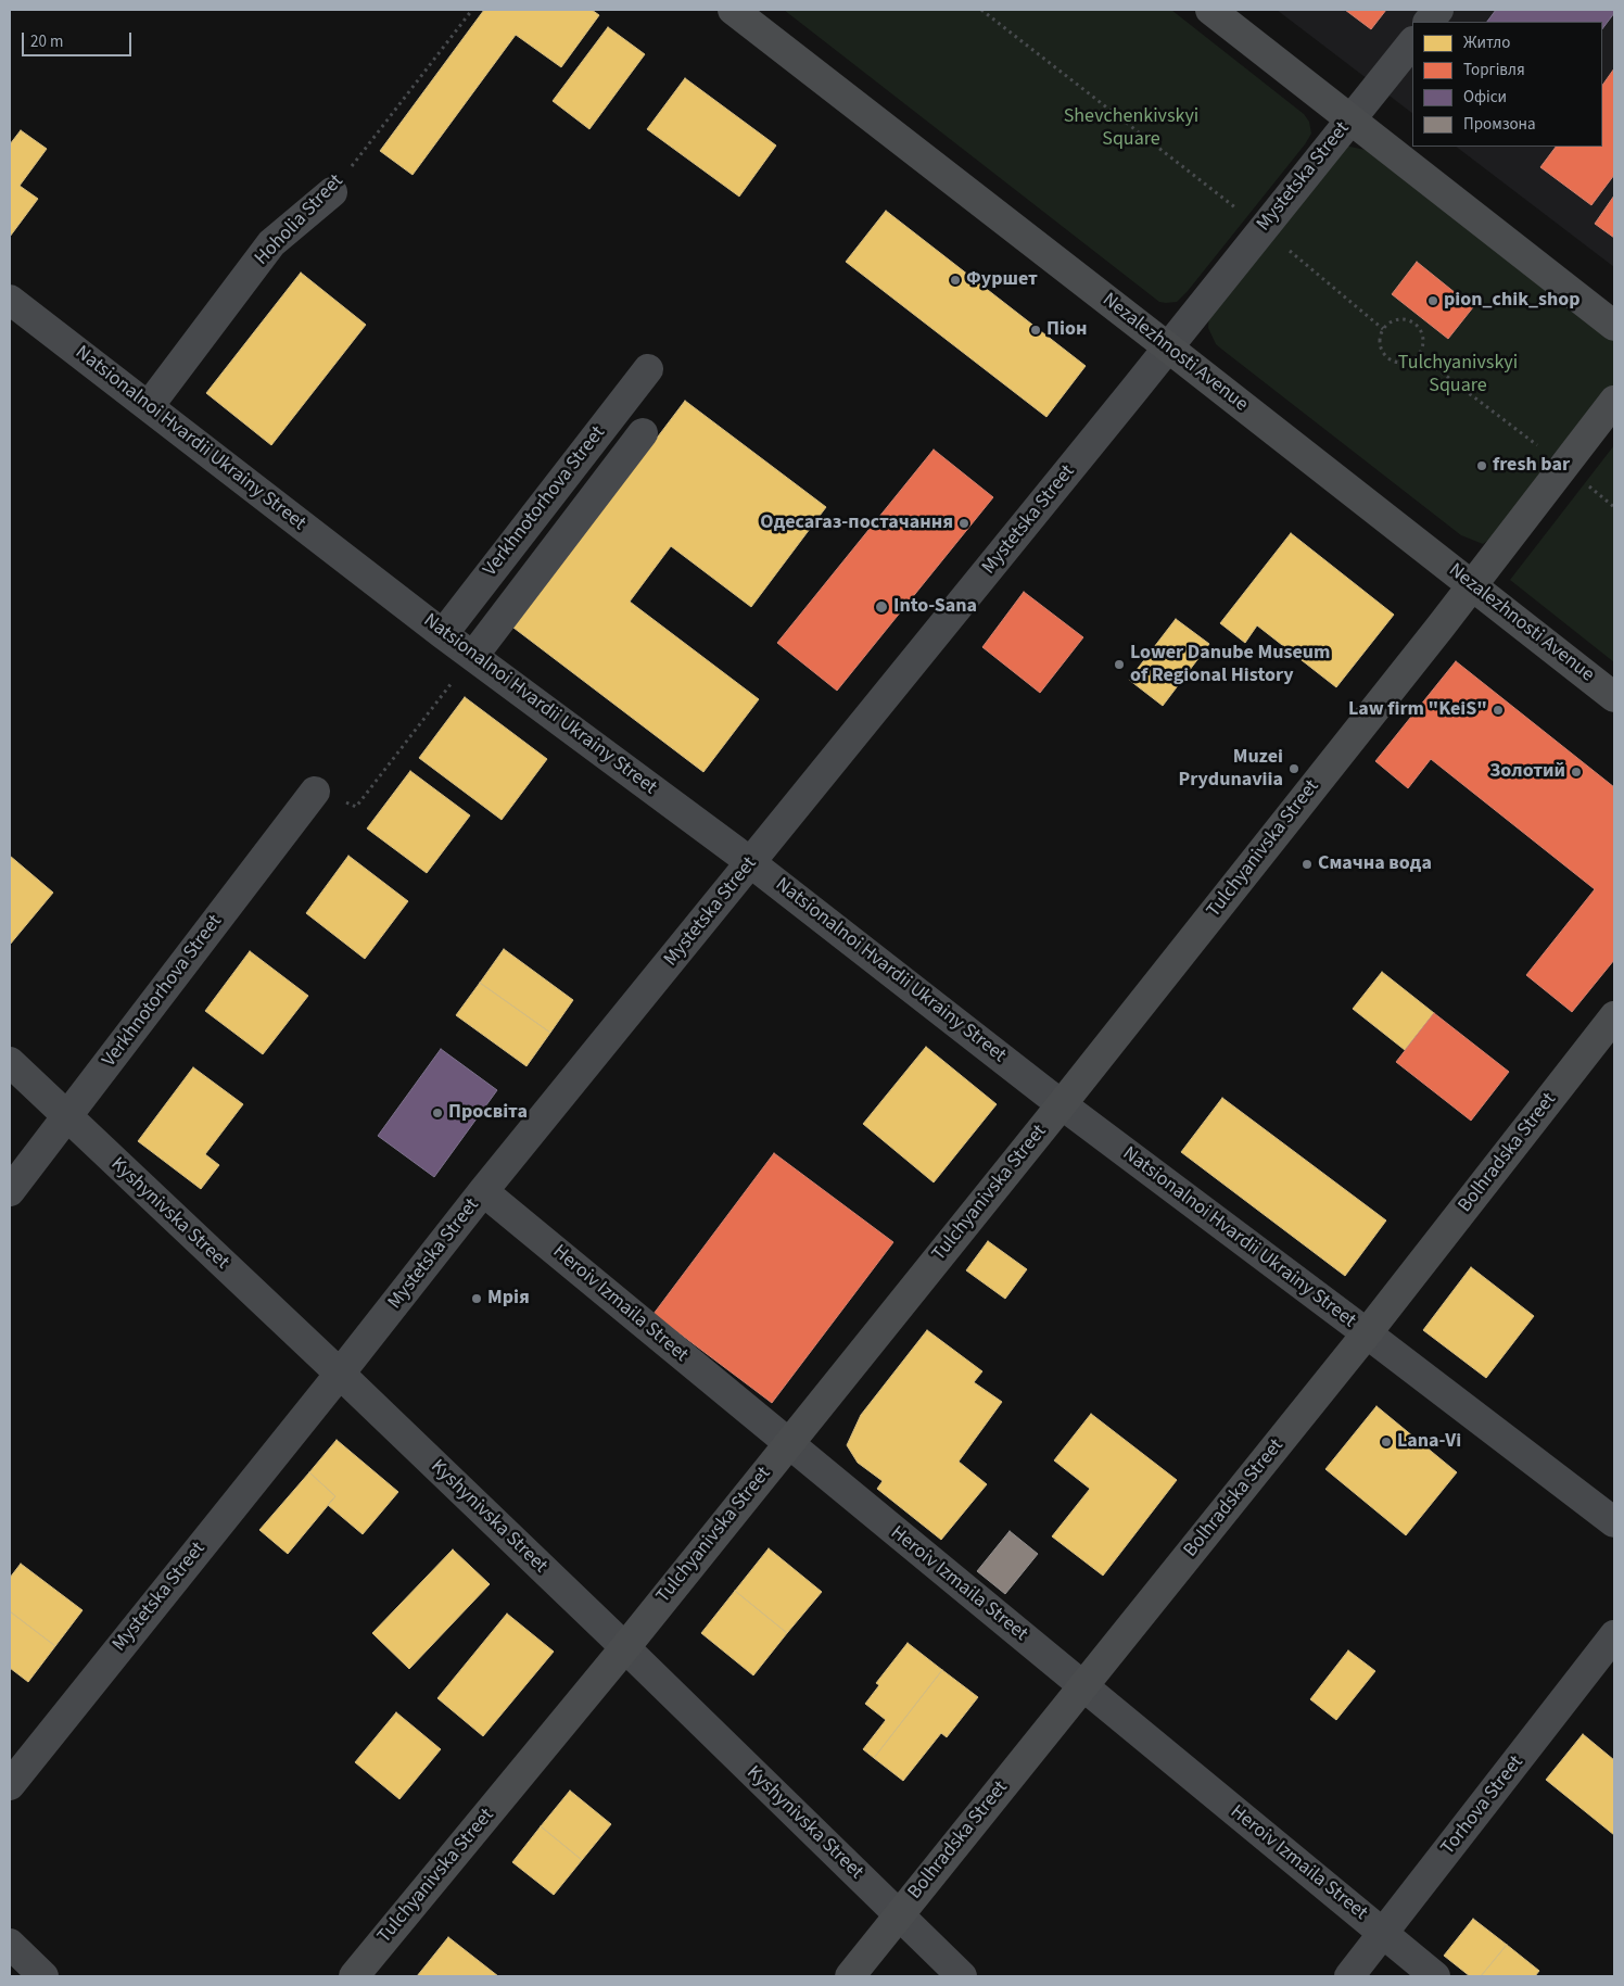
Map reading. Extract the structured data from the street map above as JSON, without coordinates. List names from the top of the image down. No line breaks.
{"streets":{"main road":["Nezalezhnosti Avenue","Tulchyanivska Street","Bolhradska Street"],"street":["Mystetska Street","Hoholia Street","Natsionalnoi Hvardii Ukrainy Street","Verkhnotorhova Street","Kyshynivska Street","Heroiv Izmaila Street","Torhova Street"]},"crossings":[["Mystetska Street","Nezalezhnosti Avenue"],["Mystetska Street","Natsionalnoi Hvardii Ukrainy Street"],["Mystetska Street","Kyshynivska Street"],["Mystetska Street","Heroiv Izmaila Street"],["Hoholia Street","Natsionalnoi Hvardii Ukrainy Street"],["Nezalezhnosti Avenue","Tulchyanivska Street"],["Natsionalnoi Hvardii Ukrainy Street","Verkhnotorhova Street"],["Natsionalnoi Hvardii Ukrainy Street","Tulchyanivska Street"],["Natsionalnoi Hvardii Ukrainy Street","Bolhradska Street"],["Verkhnotorhova Street","Kyshynivska Street"],["Tulchyanivska Street","Kyshynivska Street"],["Tulchyanivska Street","Heroiv Izmaila Street"],["Bolhradska Street","Kyshynivska Street"],["Bolhradska Street","Heroiv Izmaila Street"],["Heroiv Izmaila Street","Torhova Street"]],"parks":["Shevchenkivskyi Square","Tulchyanivskyi Square"],"places":["Фуршет","pion_chik_shop","Піон","fresh bar","Одесагаз-постачання","Into-Sana","Lower Danube Museum of Regional History","Law firm \"KeiS\"","Muzei Prydunaviia","Золотий","Смачна вода","Просвіта","Мрія","Lana-Vi"],"legend":["Житло","Торгівля","Офіси","Промзона"],"scale_bar":"20 m"}
